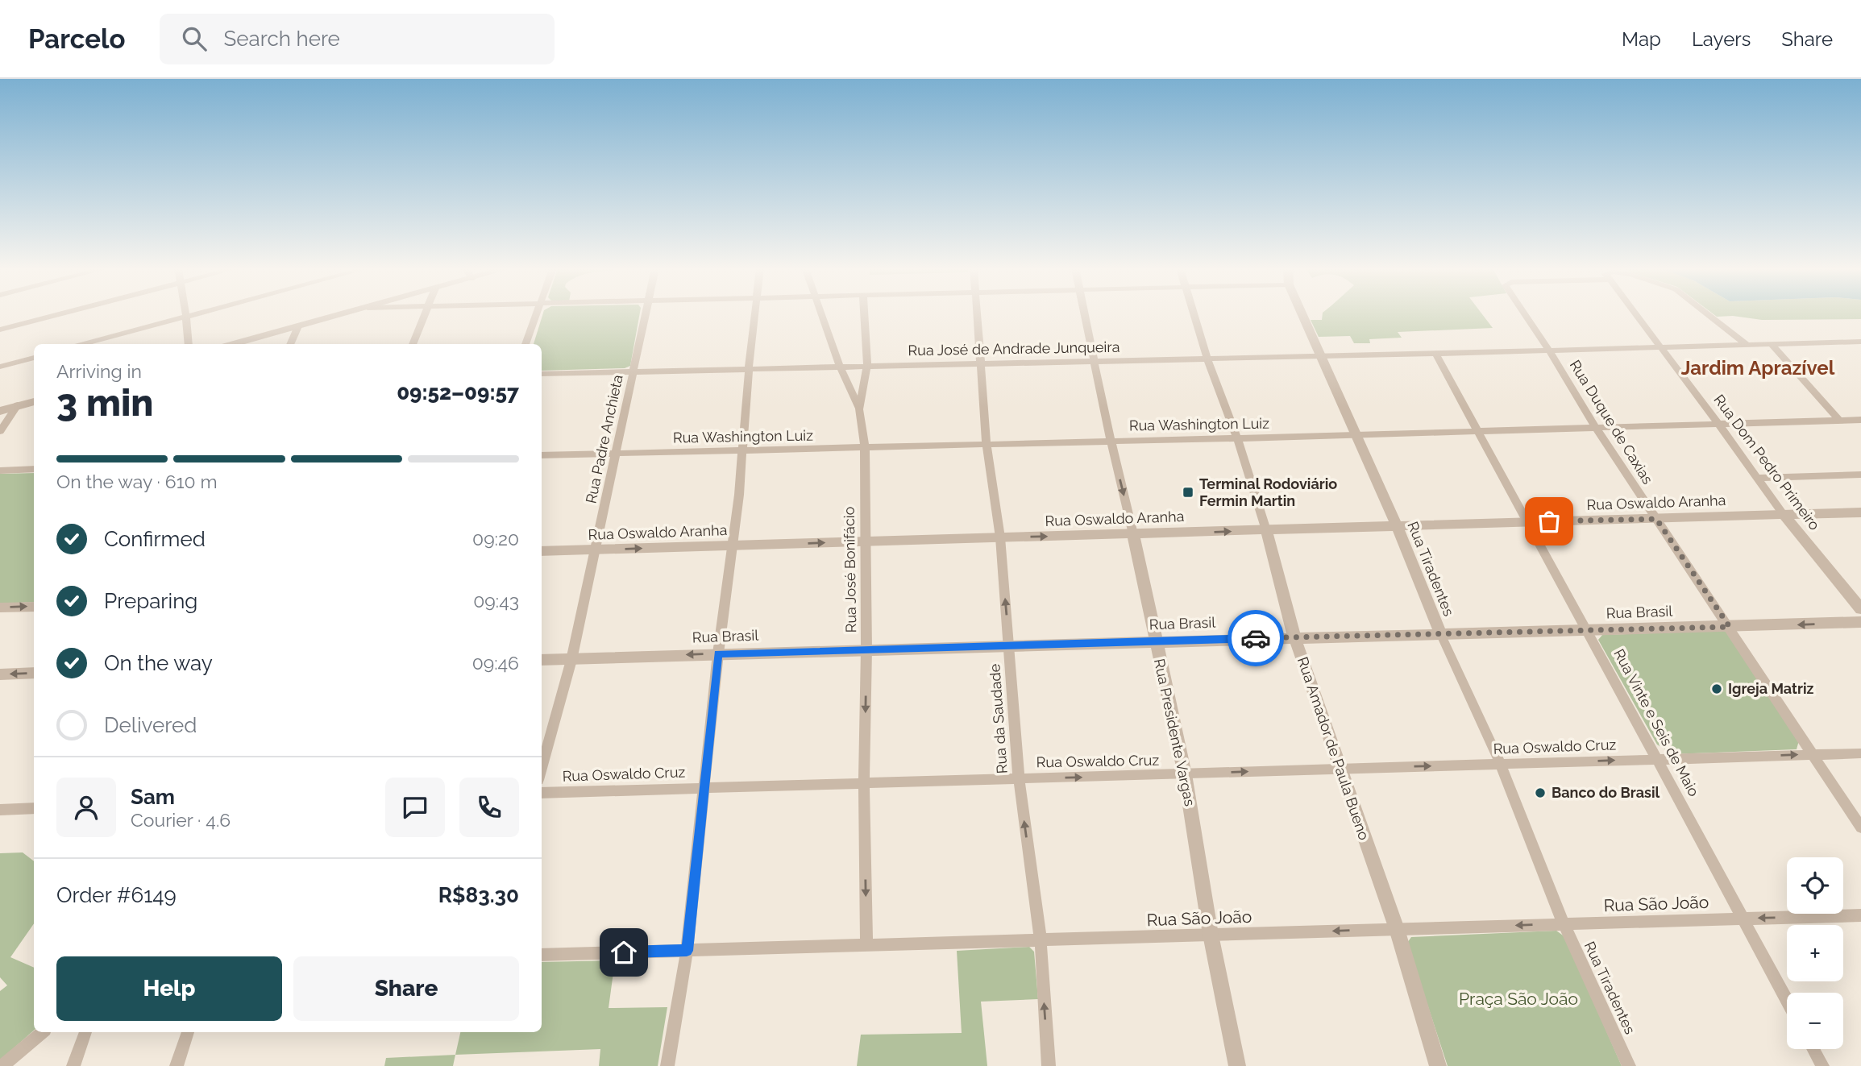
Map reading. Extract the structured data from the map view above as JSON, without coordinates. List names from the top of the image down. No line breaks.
{"streets":{"street":["Rua José de Andrade Junqueira","Rua Duque de Caxias","Rua Washington Luiz","Rua Padre Anchieta","Rua Dom Pedro Primeiro","Rua Oswaldo Aranha","Rua Tiradentes","Rua José Bonifácio","Rua Brasil","Rua da Saudade","Rua Vinte e Seis de Maio","Rua Presidente Vargas","Rua Oswaldo Cruz","Rua Amador de Paula Bueno","Rua São João"]},"crossings":[["Rua José de Andrade Junqueira","Rua Duque de Caxias"],["Rua José de Andrade Junqueira","Rua Padre Anchieta"],["Rua José de Andrade Junqueira","Rua Dom Pedro Primeiro"],["Rua José de Andrade Junqueira","Rua Tiradentes"],["Rua José de Andrade Junqueira","Rua José Bonifácio"],["Rua José de Andrade Junqueira","Rua da Saudade"],["Rua José de Andrade Junqueira","Rua Vinte e Seis de Maio"],["Rua José de Andrade Junqueira","Rua Presidente Vargas"],["Rua José de Andrade Junqueira","Rua Amador de Paula Bueno"],["Rua Duque de Caxias","Rua Washington Luiz"],["Rua Duque de Caxias","Rua Oswaldo Aranha"],["Rua Duque de Caxias","Rua Brasil"],["Rua Duque de Caxias","Rua Oswaldo Cruz"],["Rua Washington Luiz","Rua Padre Anchieta"],["Rua Washington Luiz","Rua Dom Pedro Primeiro"],["Rua Washington Luiz","Rua Tiradentes"],["Rua Washington Luiz","Rua José Bonifácio"],["Rua Washington Luiz","Rua da Saudade"],["Rua Washington Luiz","Rua Vinte e Seis de Maio"],["Rua Washington Luiz","Rua Presidente Vargas"],["Rua Washington Luiz","Rua Amador de Paula Bueno"],["Rua Padre Anchieta","Rua Oswaldo Aranha"],["Rua Padre Anchieta","Rua Brasil"],["Rua Dom Pedro Primeiro","Rua Oswaldo Aranha"],["Rua Oswaldo Aranha","Rua Tiradentes"],["Rua Oswaldo Aranha","Rua José Bonifácio"],["Rua Oswaldo Aranha","Rua da Saudade"],["Rua Oswaldo Aranha","Rua Vinte e Seis de Maio"],["Rua Oswaldo Aranha","Rua Presidente Vargas"],["Rua Oswaldo Aranha","Rua Amador de Paula Bueno"],["Rua Tiradentes","Rua Brasil"],["Rua Tiradentes","Rua Oswaldo Cruz"],["Rua Tiradentes","Rua São João"],["Rua José Bonifácio","Rua Brasil"],["Rua José Bonifácio","Rua Oswaldo Cruz"],["Rua José Bonifácio","Rua São João"],["Rua Brasil","Rua da Saudade"],["Rua Brasil","Rua Vinte e Seis de Maio"],["Rua Brasil","Rua Presidente Vargas"],["Rua Brasil","Rua Amador de Paula Bueno"],["Rua da Saudade","Rua Oswaldo Cruz"],["Rua da Saudade","Rua São João"],["Rua Vinte e Seis de Maio","Rua Oswaldo Cruz"],["Rua Vinte e Seis de Maio","Rua São João"],["Rua Presidente Vargas","Rua Oswaldo Cruz"],["Rua Presidente Vargas","Rua São João"],["Rua Oswaldo Cruz","Rua Amador de Paula Bueno"],["Rua Amador de Paula Bueno","Rua São João"]],"one_way":["Rua Oswaldo Aranha","Rua José Bonifácio","Rua da Saudade","Rua Oswaldo Cruz","Rua São João"],"districts":["Jardim Aprazível"],"parks":["Praça São João"],"places":{"transit":["Terminal Rodoviário Fermin Martin"],"other":["Igreja Matriz","Banco do Brasil"]},"page":{"header":"Parcelo","search":"Search here","nav":["Map","Layers","Share"],"heading":["3 min","Arriving in","09:52–09:57"],"panel":["Sam","Courier · 4.6","Order #6149","R$83.30"],"bar":"On the way · 610 m","list":[["Confirmed","09:20"],["Preparing","09:43"],["On the way","09:46"],"Delivered"],"map_buttons":["+","−"],"buttons":["Help","Share"]}}
